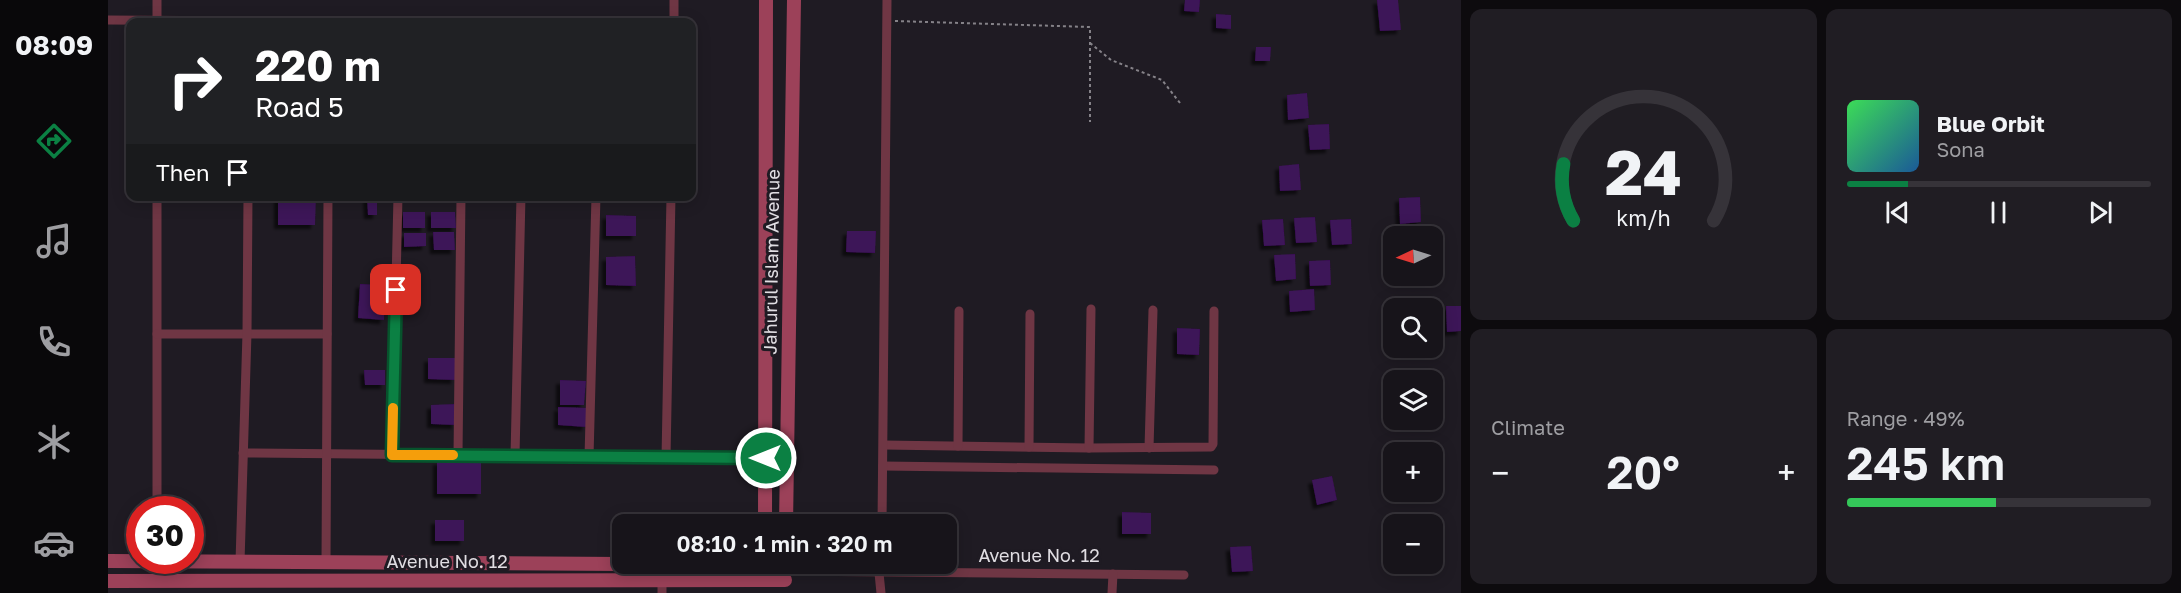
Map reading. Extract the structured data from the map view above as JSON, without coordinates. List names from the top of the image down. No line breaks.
{"streets":{"street":["Jahurul Islam Avenue","Avenue No. 12"]},"north":"left","page":{"tabs":"08:09","turn":["220 m","Road 5"],"song":["Blue Orbit","Sona"],"then":"Then","map_buttons":["+","−"],"tile":["Climate",["Range · 49%","245 km"]],"heat":["−","20°","+"],"limit":"30","trip":"08:10 · 1 min · 320 m","gauge":["24","km/h"]}}
